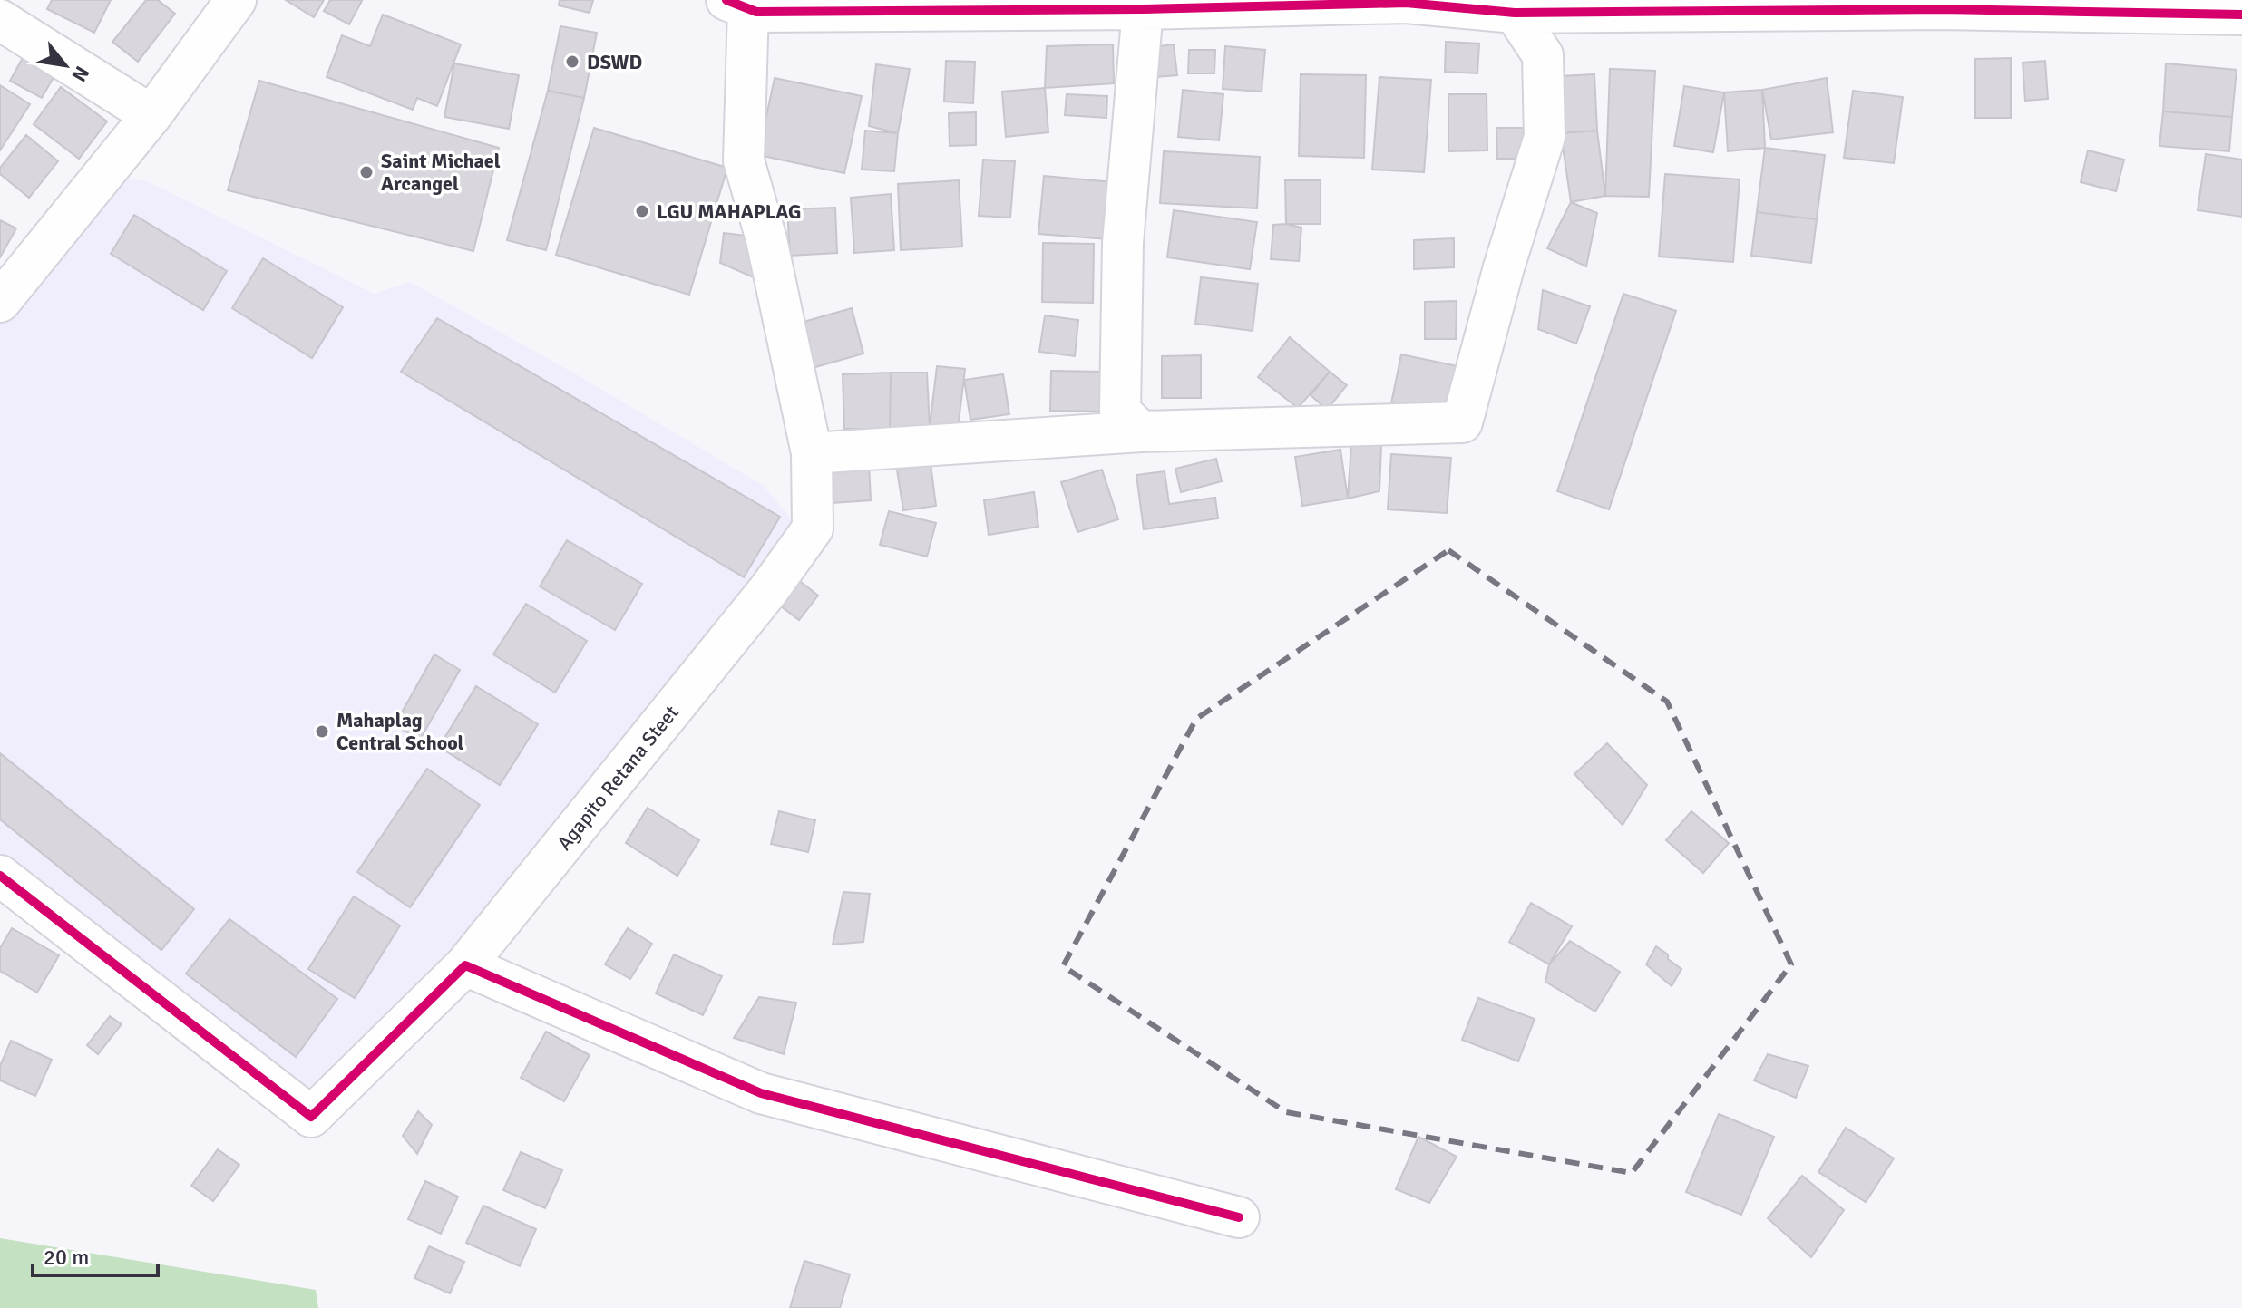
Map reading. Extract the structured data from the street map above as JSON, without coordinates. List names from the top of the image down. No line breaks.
{"streets":{"street":["Agapito Retana Steet"]},"places":["DSWD","Saint Michael Arcangel","LGU MAHAPLAG","Mahaplag Central School"],"scale_bar":"20 m","north":"bottom right"}
